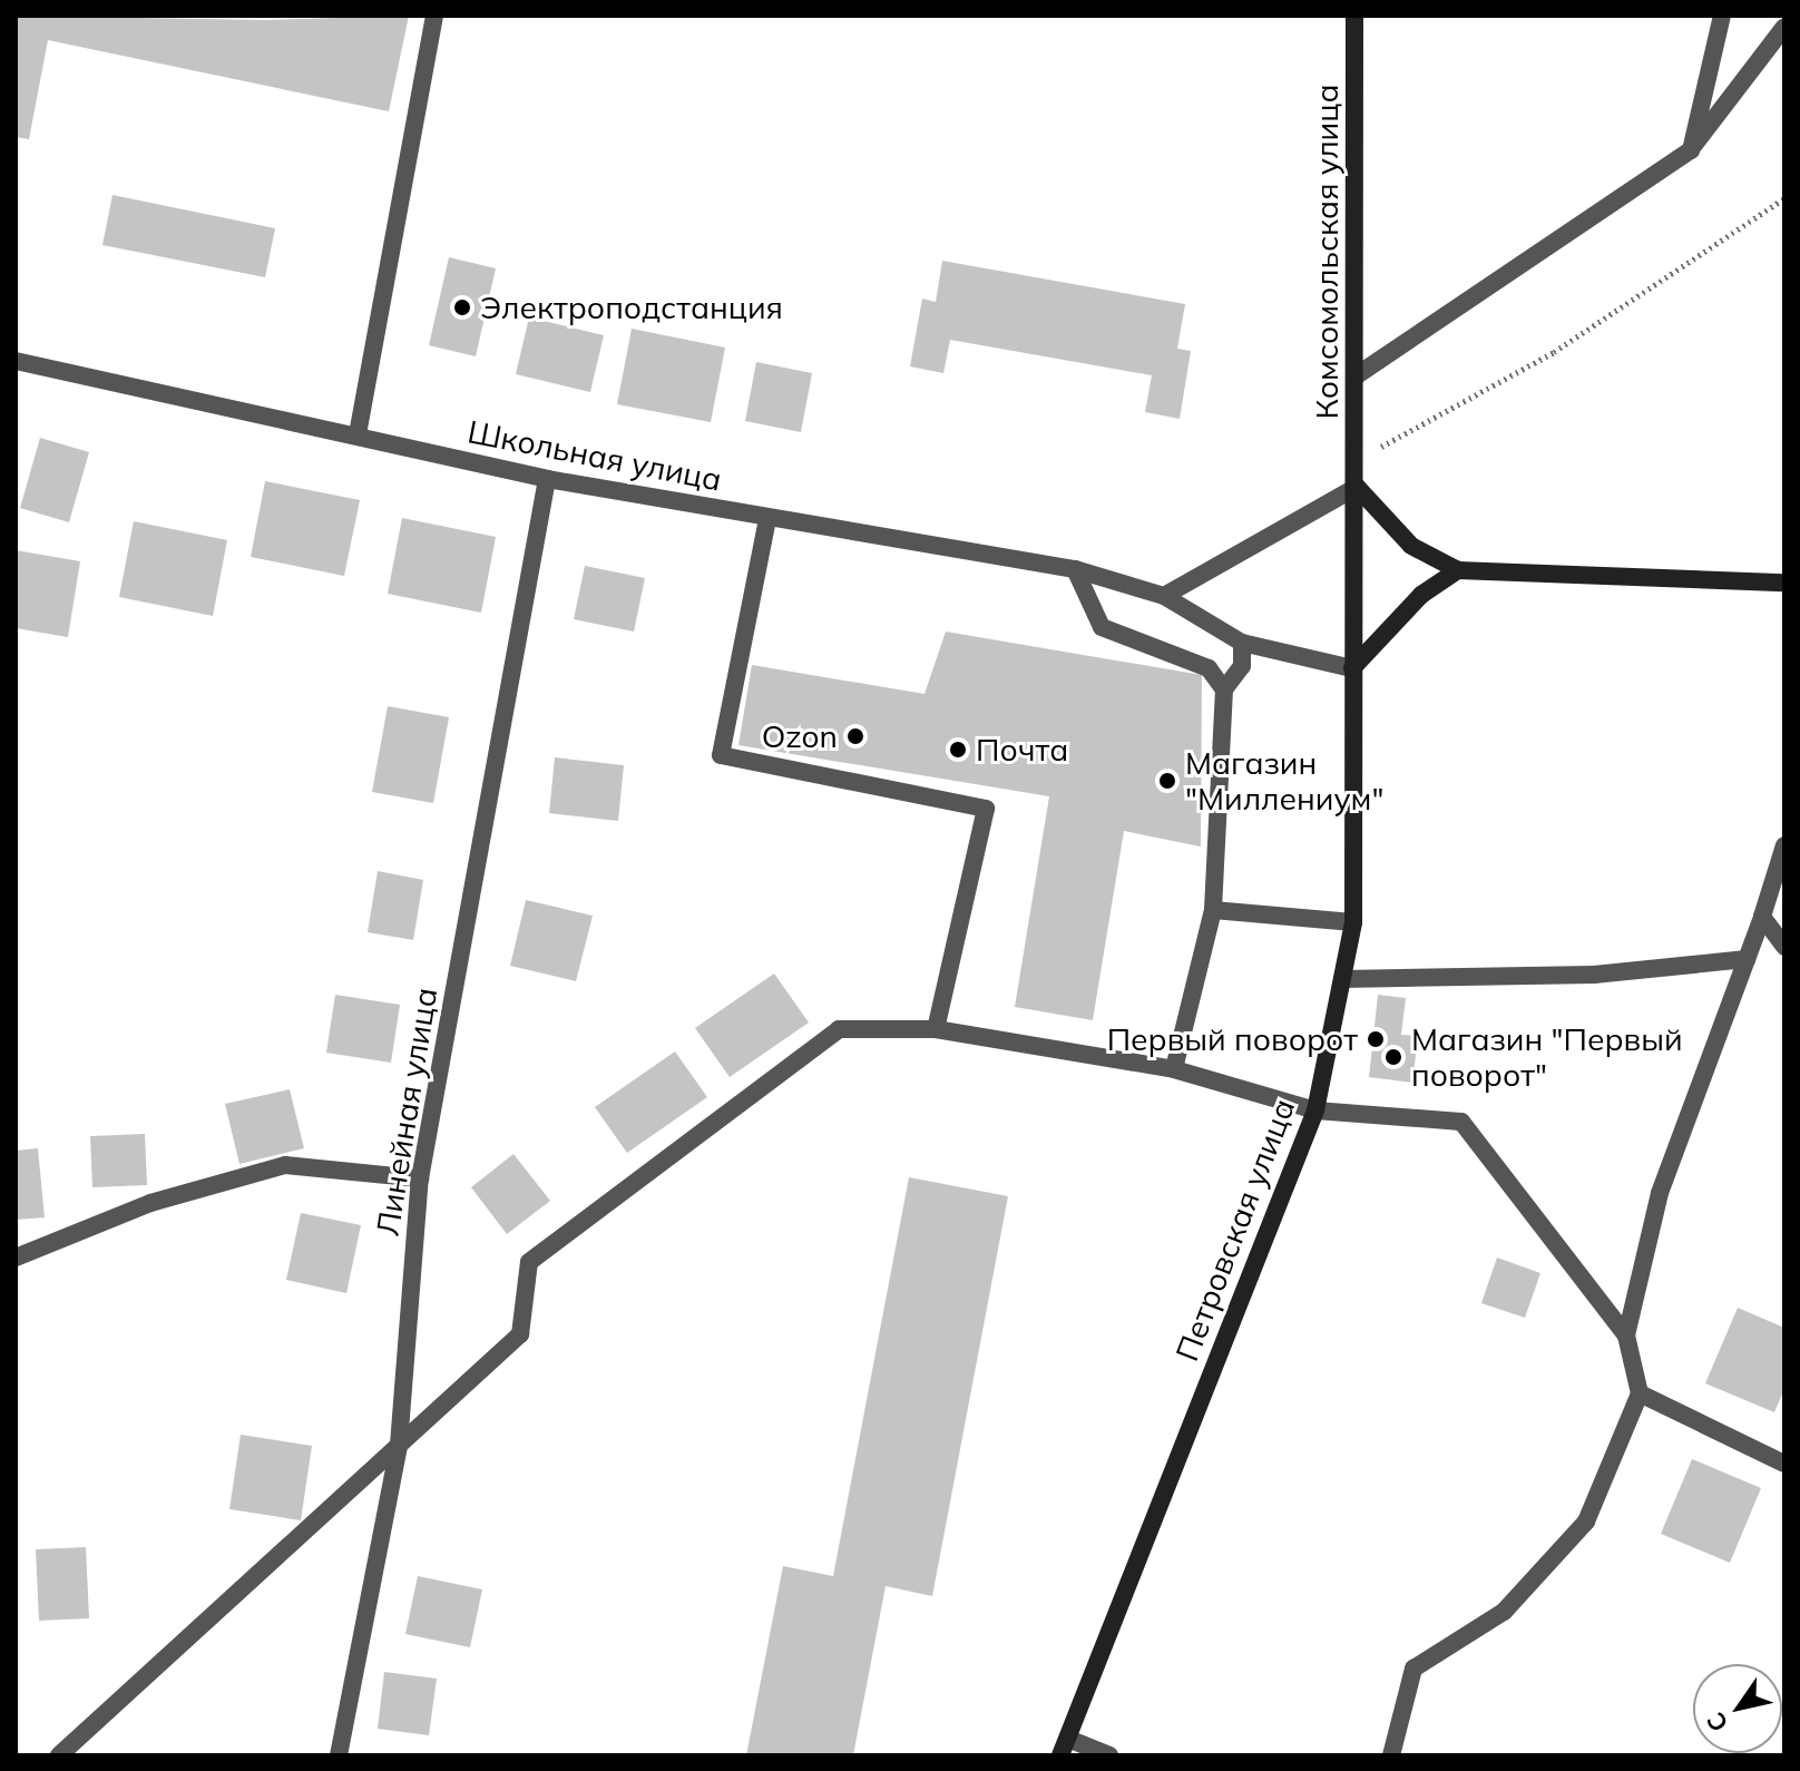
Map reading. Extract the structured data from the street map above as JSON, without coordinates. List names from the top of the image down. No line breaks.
{"streets":{"main road":["Комсомольская улица","Петровская улица"],"street":["Школьная улица","Линейная улица"]},"crossings":[["Комсомольская улица","Петровская улица"],["Школьная улица","Линейная улица"],["Школьная улица","Петровская улица"]],"places":["Электроподстанция","Ozon","Почта","Магазин \"Миллениум\"","Первый поворот","Магазин \"Первый поворот\""],"north":"bottom left"}
